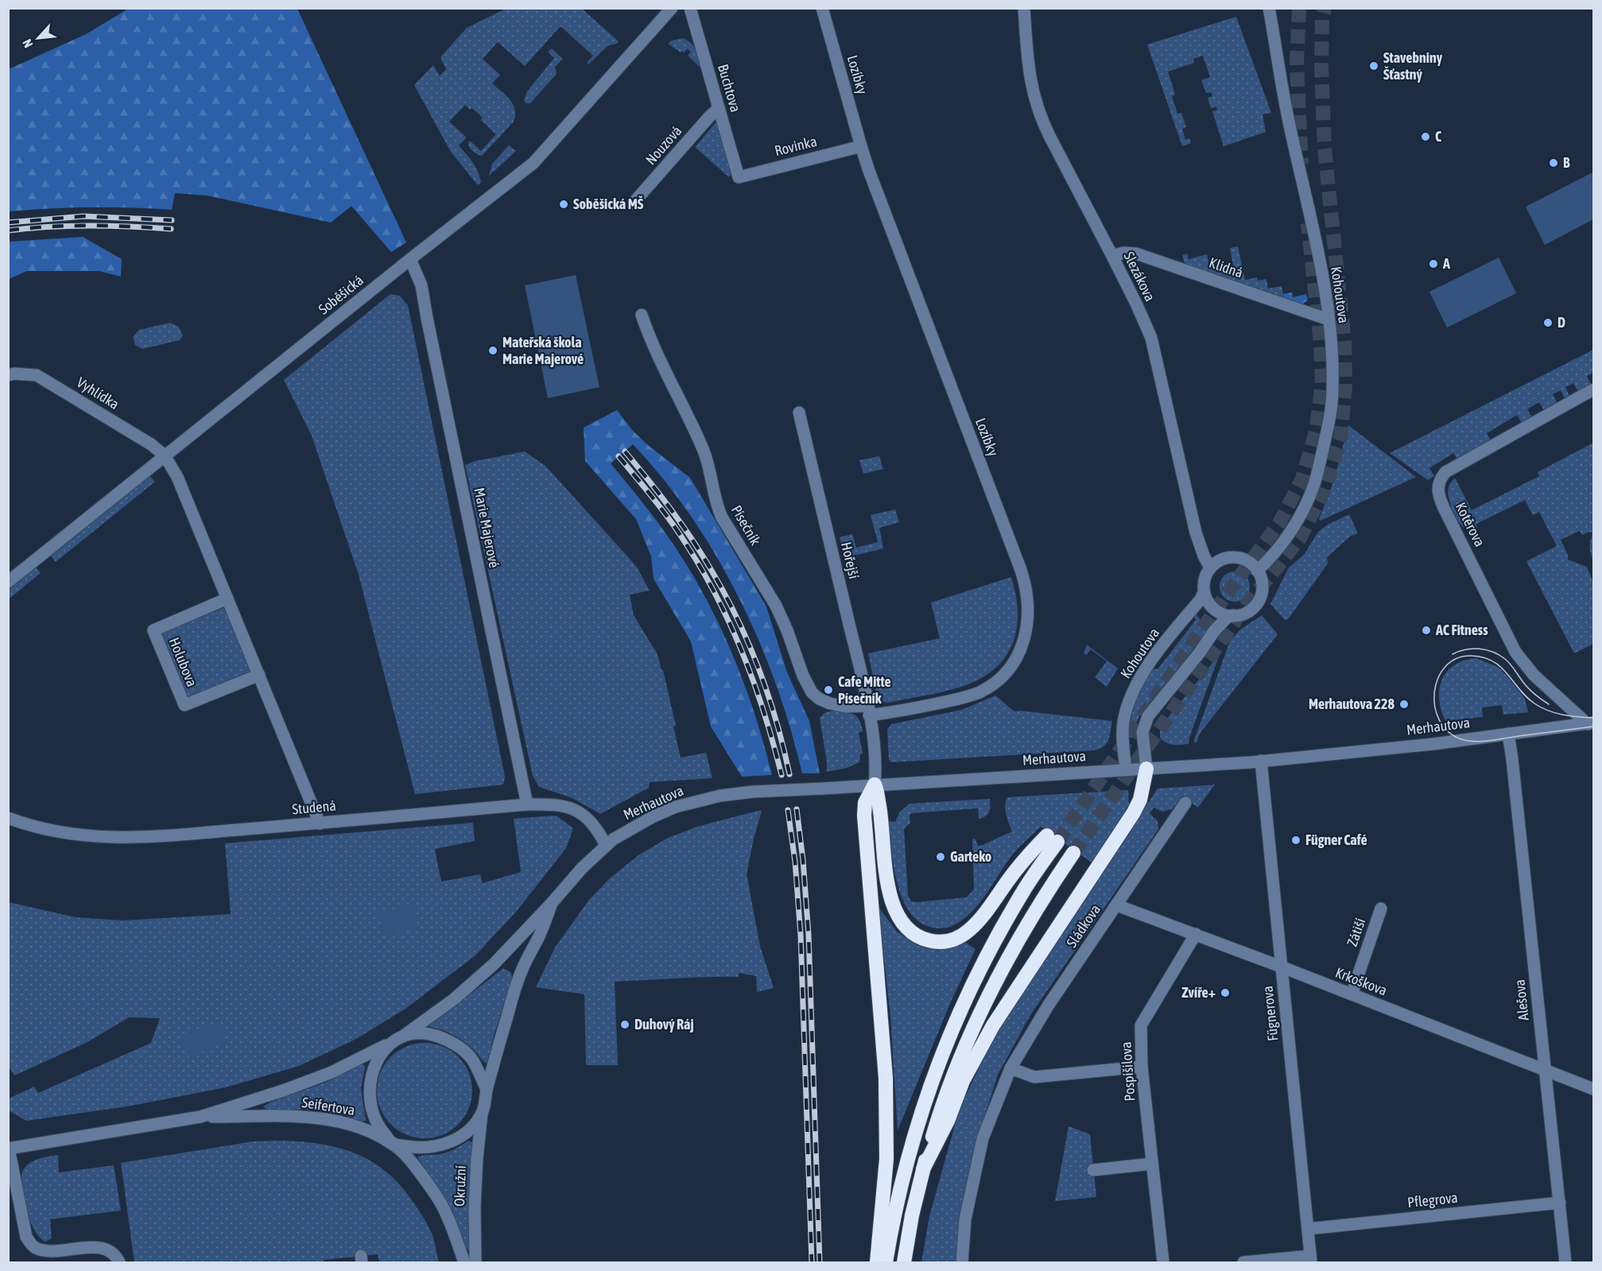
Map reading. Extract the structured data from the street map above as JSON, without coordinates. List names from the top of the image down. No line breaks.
{"streets":{"street":["Lozíbky","Buchtova","Nouzová","Rovinka","Klidná","Slezákova","Soběšická","Kohoutova","Vyhlídka","Kotěrova","Písečník","Marie Majerové","Hořejší","Holubova","Merhautova","Studená","Sládkova","Zátiší","Krkoškova","Alešova","Fügnerova","Pospíšilova","Seifertova","Okružní","Pflegrova"]},"crossings":[["Lozíbky","Rovinka"],["Lozíbky","Písečník"],["Lozíbky","Hořejší"],["Buchtova","Nouzová"],["Buchtova","Rovinka"],["Klidná","Slezákova"],["Klidná","Kohoutova"],["Slezákova","Kohoutova"],["Soběšická","Vyhlídka"],["Soběšická","Marie Majerové"],["Kohoutova","Merhautova"],["Kotěrova","Merhautova"],["Písečník","Hořejší"],["Marie Majerové","Studená"],["Merhautova","Studená"],["Merhautova","Alešova"],["Merhautova","Fügnerova"],["Merhautova","Seifertova"],["Merhautova","Okružní"],["Sládkova","Krkoškova"],["Zátiší","Krkoškova"],["Krkoškova","Alešova"],["Krkoškova","Fügnerova"],["Krkoškova","Pospíšilova"],["Alešova","Pflegrova"],["Fügnerova","Pflegrova"],["Seifertova","Okružní"]],"places":["Stavebniny Šťastný","C","B","Soběšická MŠ","A","D","Mateřská škola Marie Majerové","AC Fitness","Cafe Mitte Písečník","Merhautova 228","Fügner Café","Garteko","Zvíře+","Duhový Ráj"],"north":"bottom left"}
